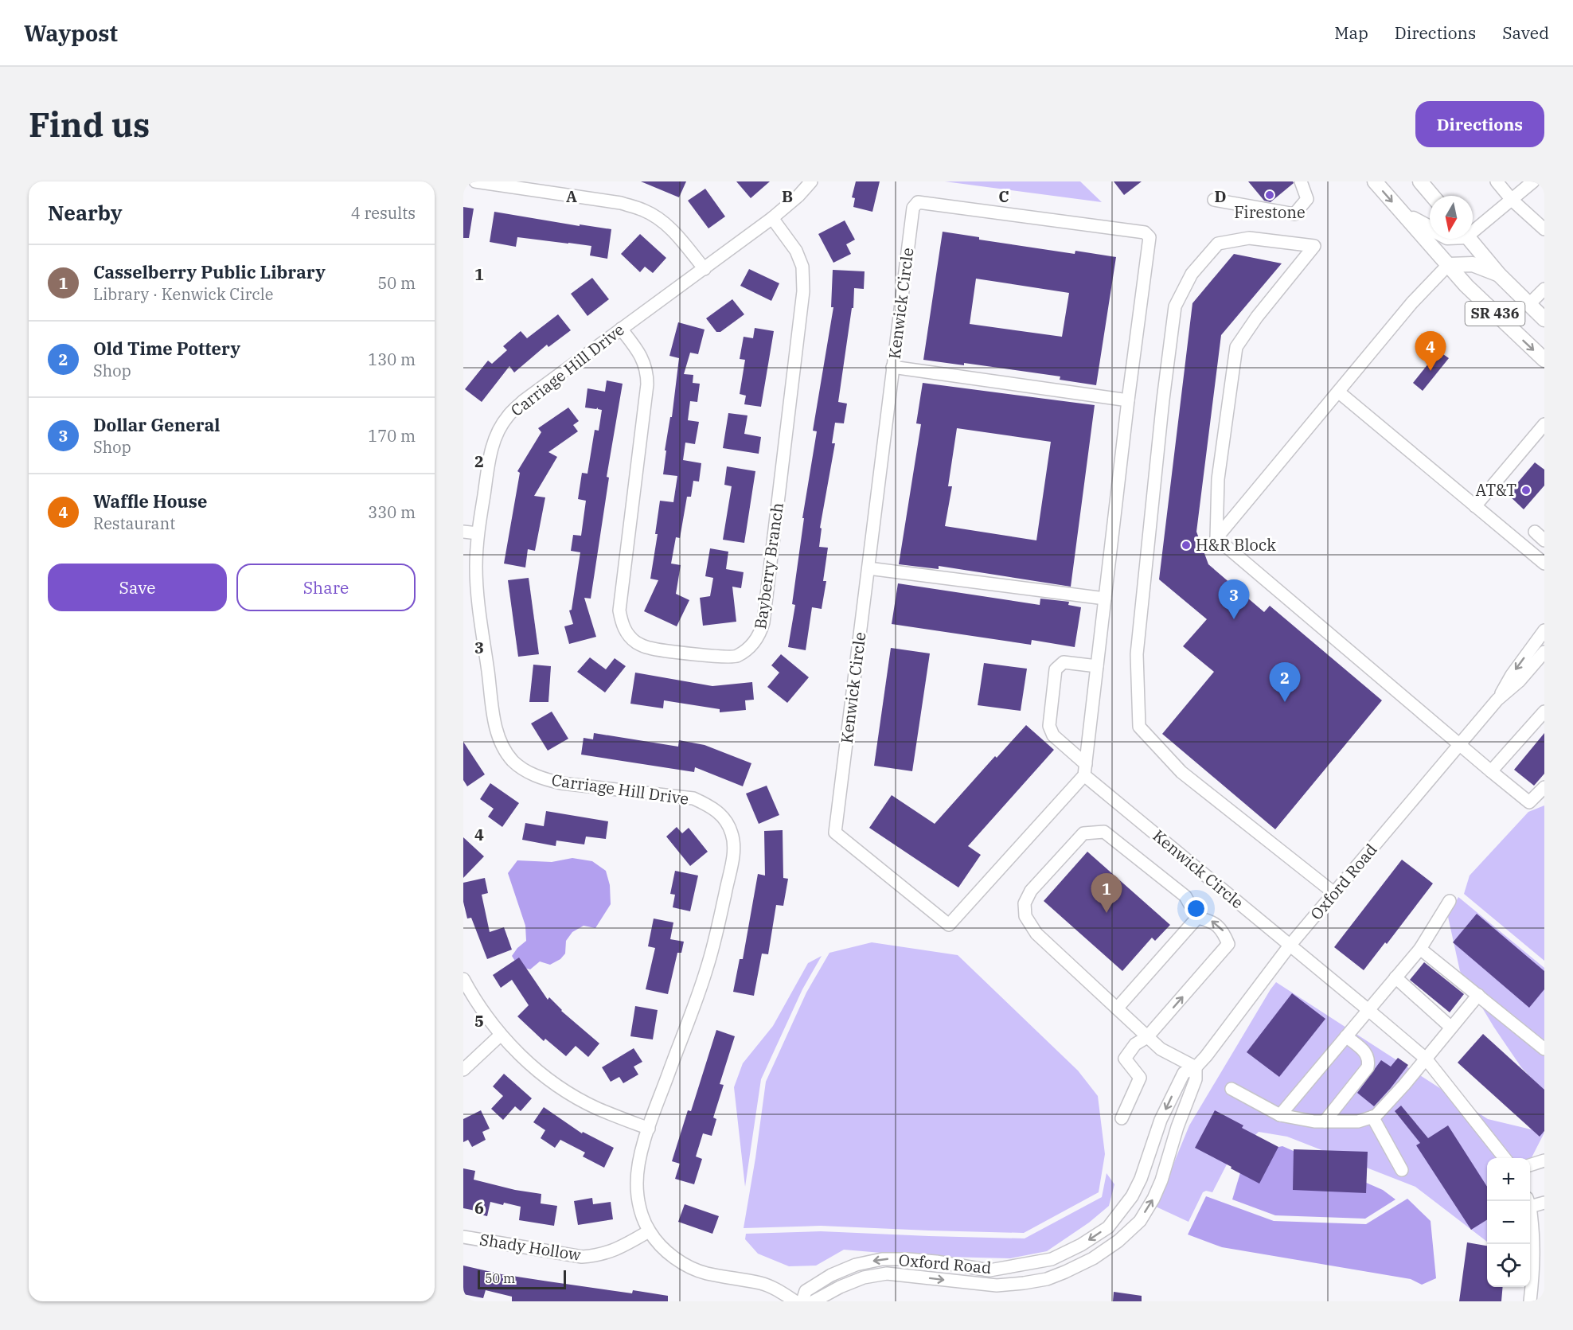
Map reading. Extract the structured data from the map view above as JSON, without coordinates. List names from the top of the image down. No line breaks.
{"streets":{"main road":["SR 436"],"street":["Kenwick Circle","Carriage Hill Drive","Bayberry Branch","Oxford Road","Shady Hollow"]},"crossings":[["Kenwick Circle","Oxford Road"],["Carriage Hill Drive","Bayberry Branch"],["Carriage Hill Drive","Shady Hollow"]],"places":["Firestone","AT&T","H&R Block"],"scale_bar":"50 m","north":"bottom","page":{"header":"Waypost","nav":["Map","Directions","Saved"],"buttons":["Directions",["Save","Share"]],"title":"Find us","heading":["Nearby","4 results"],"list":[{"mark":"1","name":"Casselberry Public Library","note":"Library · Kenwick Circle","value":"50 m"},{"mark":"2","name":"Old Time Pottery","note":"Shop","value":"130 m"},{"mark":"3","name":"Dollar General","note":"Shop","value":"170 m"},{"mark":"4","name":"Waffle House","note":"Restaurant","value":"330 m"}],"pins":["4","3","2","1"],"map_buttons":["+","−"],"scale":"50 m"},"grid":{"columns":["A","B","C","D"],"rows":["1","2","3","4","5","6"]}}
